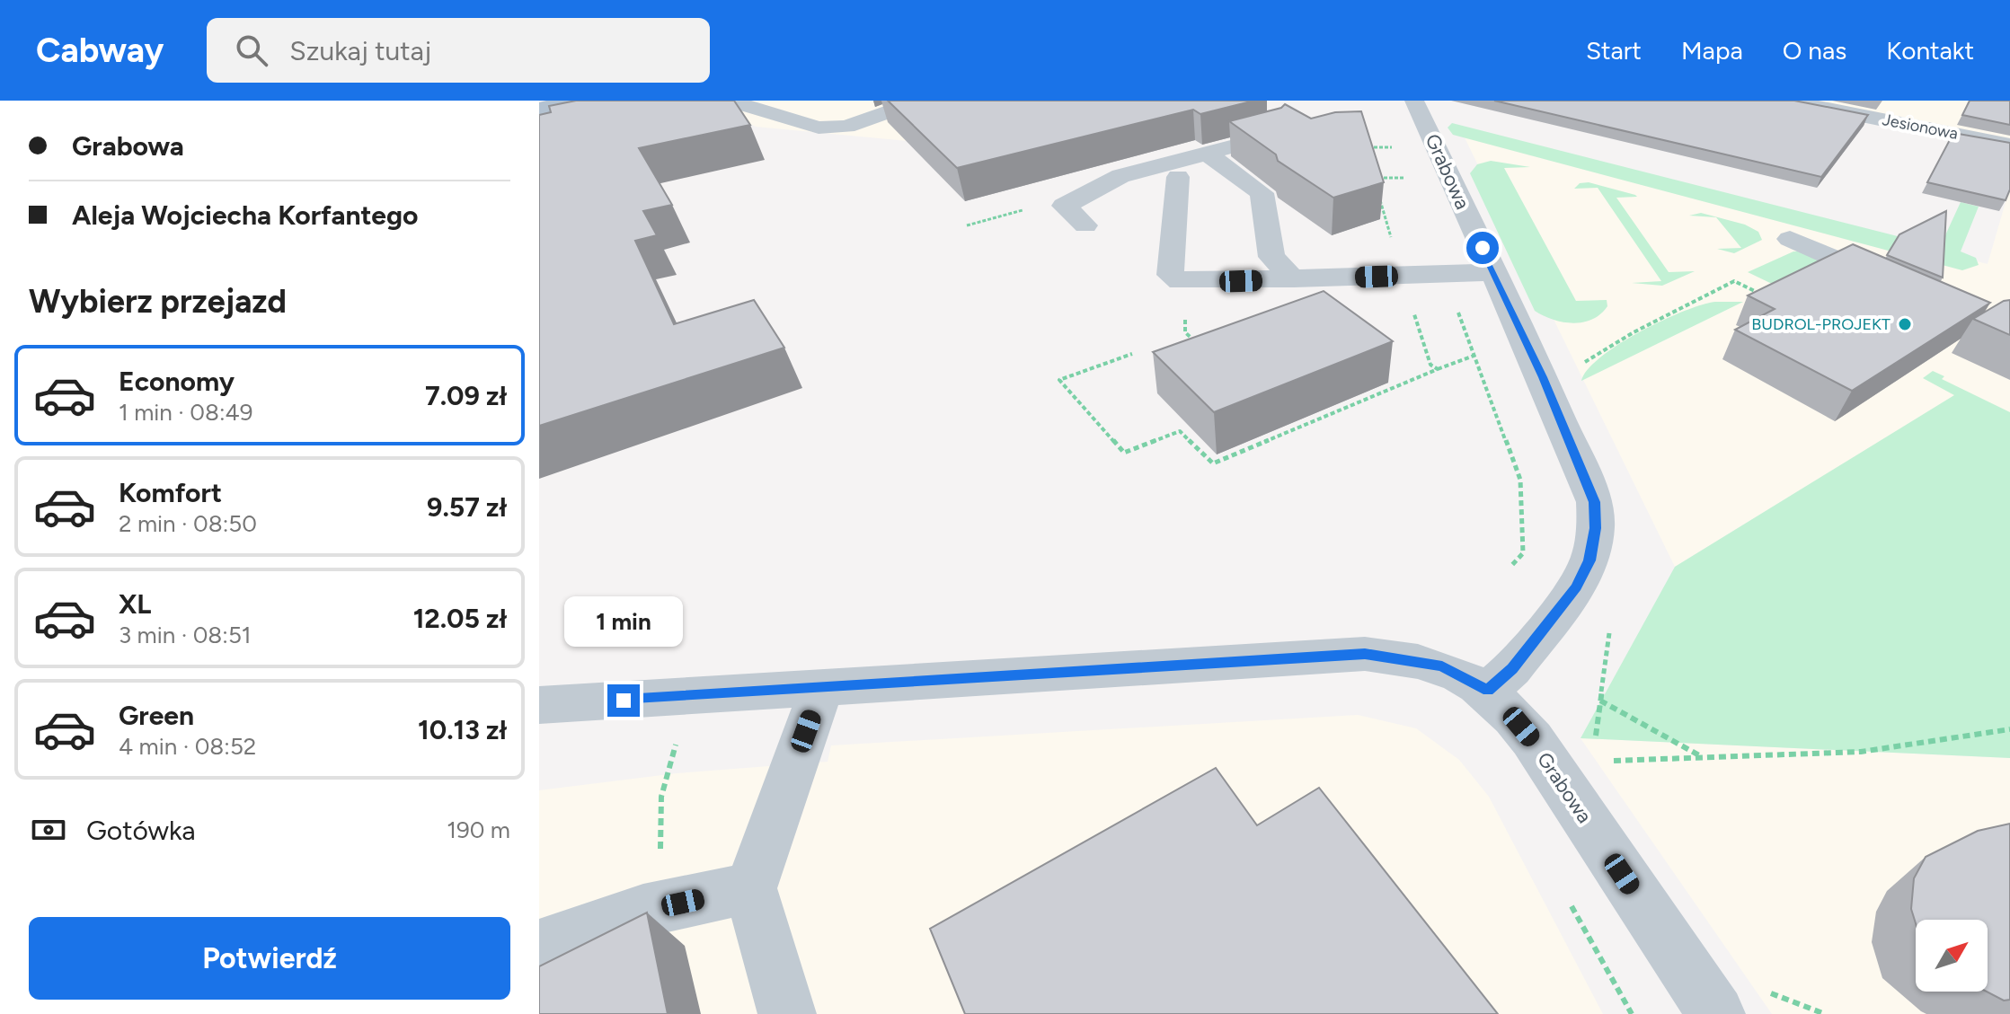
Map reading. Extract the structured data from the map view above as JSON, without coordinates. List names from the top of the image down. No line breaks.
{"streets":{"street":["Jesionowa","Grabowa"]},"places":["BUDROL-PROJEKT"],"north":"top right","page":{"header":"Cabway","search":"Szukaj tutaj","nav":["Start","Mapa","O nas","Kontakt"],"banner":["Grabowa","Aleja Wojciecha Korfantego"],"heading":"Wybierz przejazd","list":[{"name":"Economy","note":"1 min · 08:49","value":"7.09 zł"},{"name":"Komfort","note":"2 min · 08:50","value":"9.57 zł"},{"name":"XL","note":"3 min · 08:51","value":"12.05 zł"},{"name":"Green","note":"4 min · 08:52","value":"10.13 zł"}],"bubble":"1 min","pay":["Gotówka","190 m"],"buttons":"Potwierdź"}}
